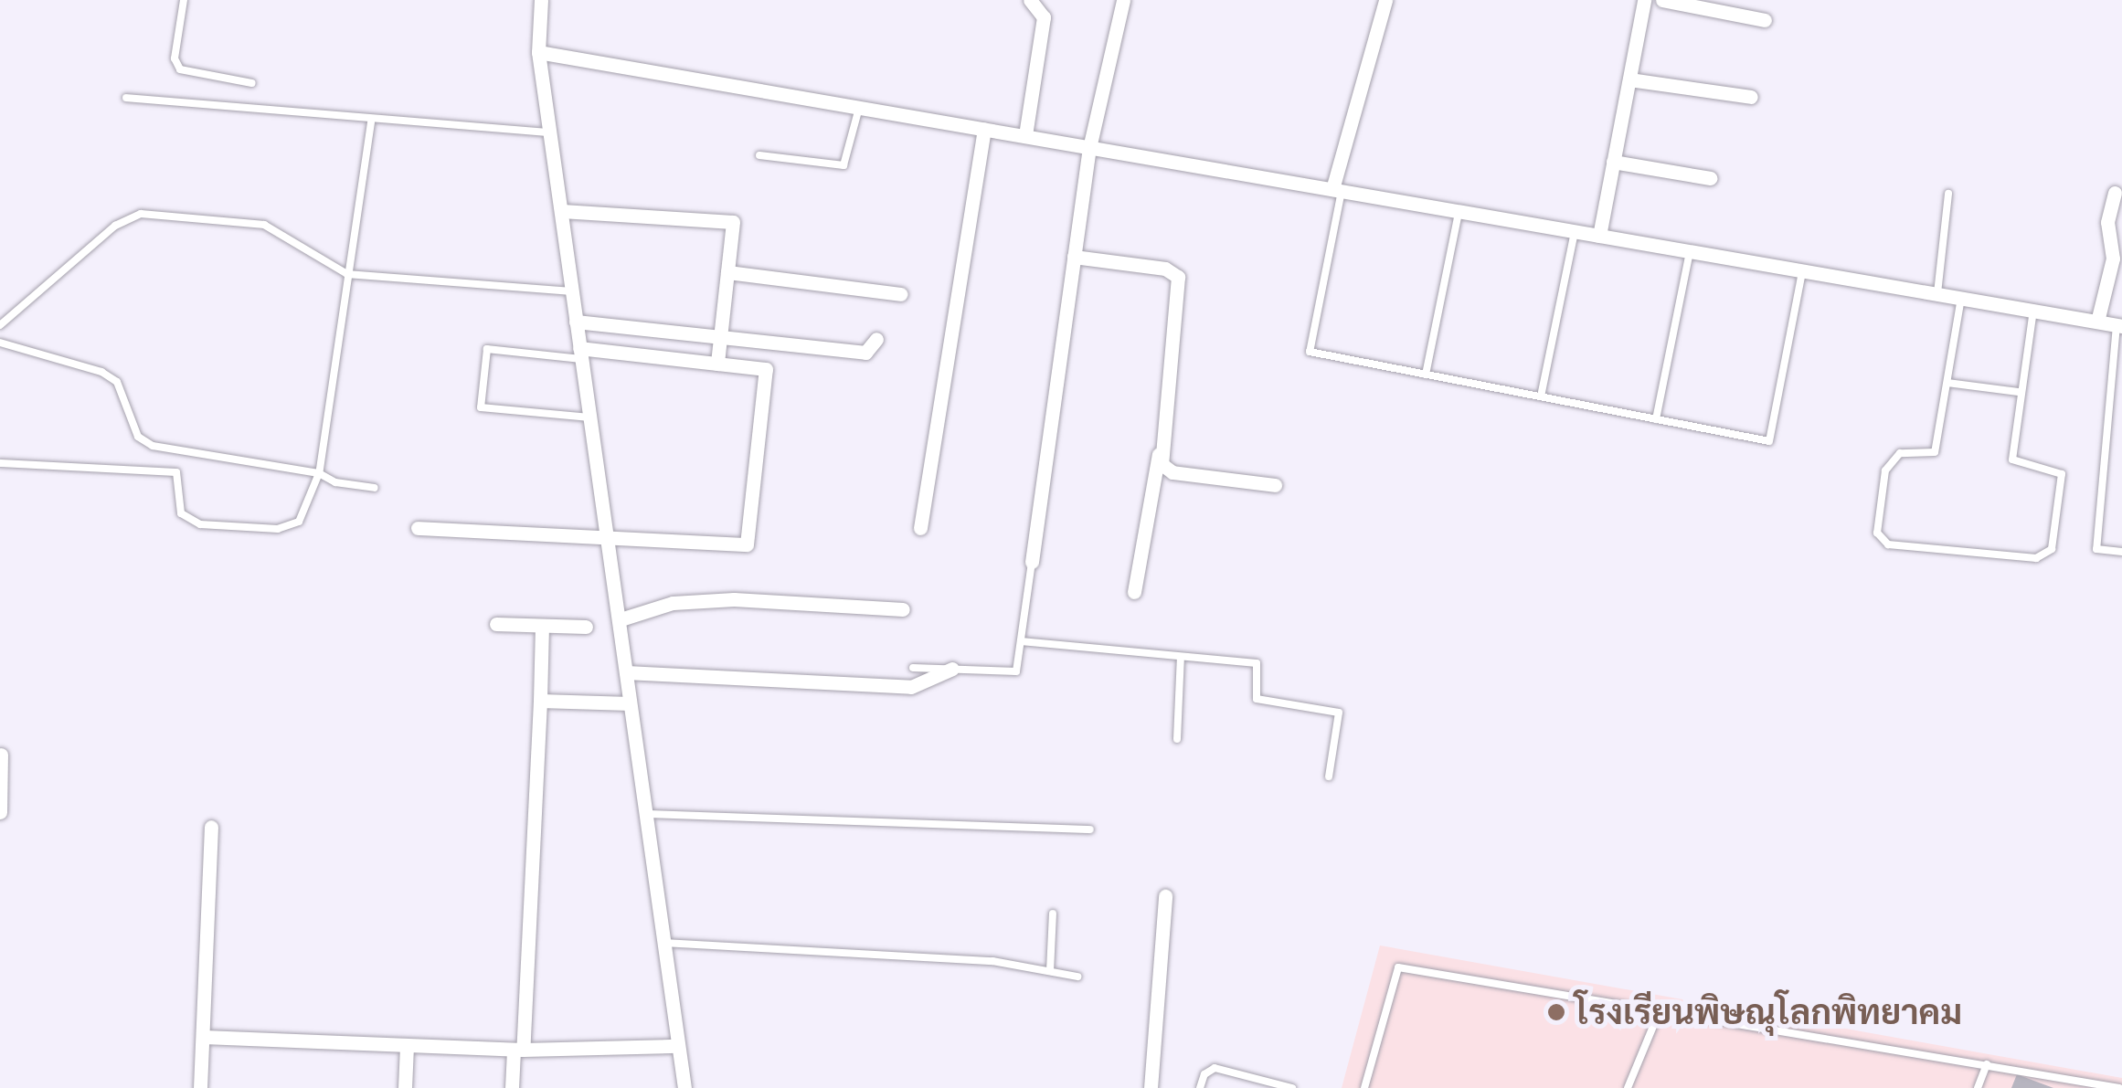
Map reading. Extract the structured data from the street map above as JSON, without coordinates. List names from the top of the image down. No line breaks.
{"places":["โรงเรียนพิษณุโลกพิทยาคม"]}
